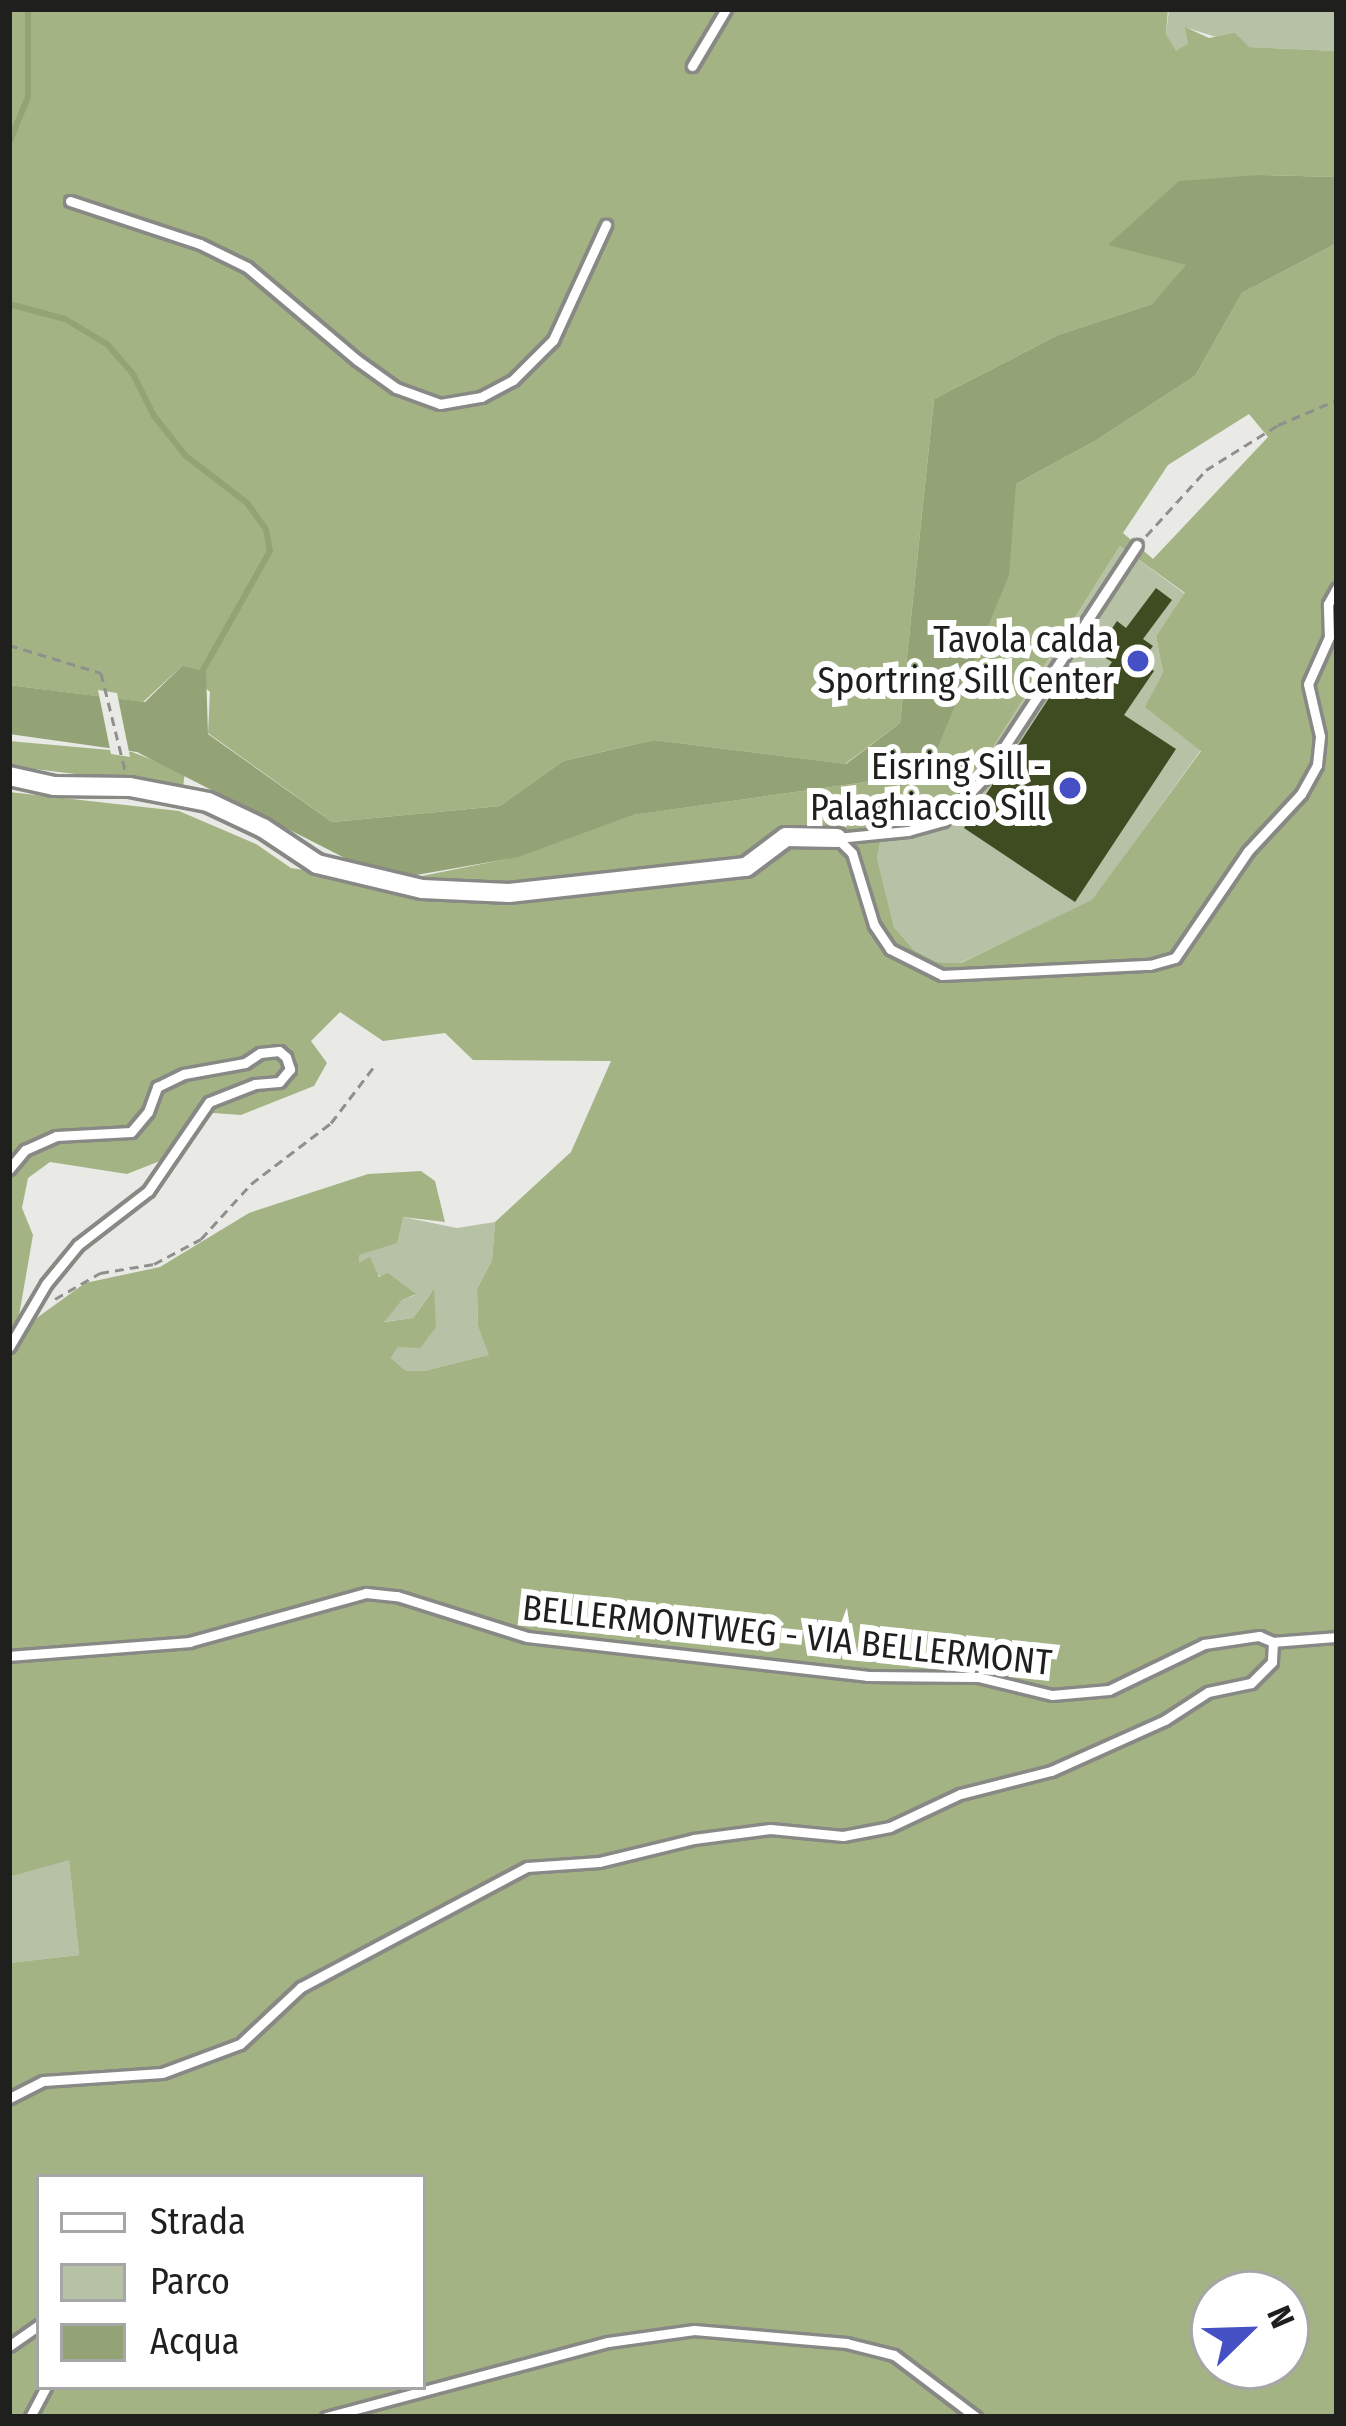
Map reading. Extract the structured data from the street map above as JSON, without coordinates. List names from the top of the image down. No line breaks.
{"streets":{"lane":["BELLERMONTWEG - VIA BELLERMONT"]},"places":["Tavola calda Sportring Sill Center","Eisring Sill - Palaghiaccio Sill"],"legend":["Strada","Parco","Acqua"],"north":"top right"}
